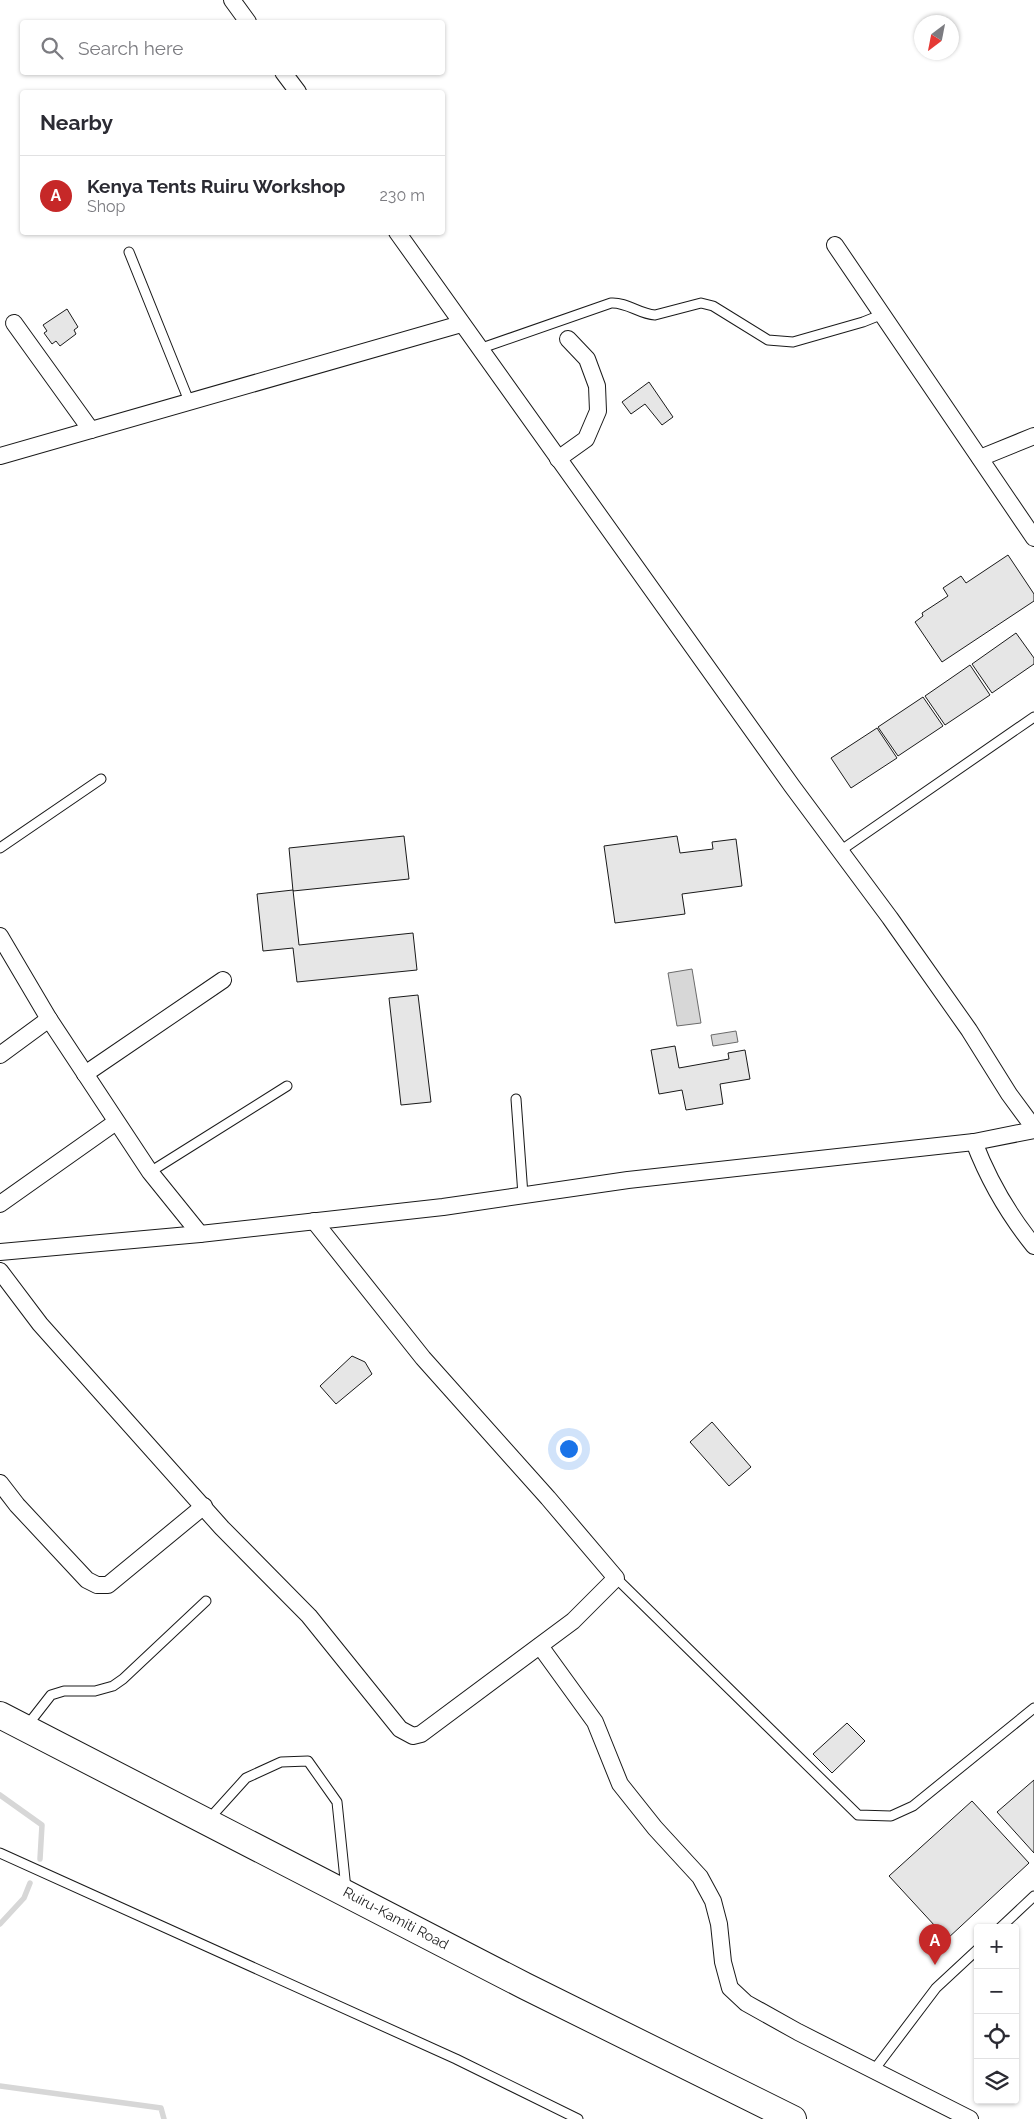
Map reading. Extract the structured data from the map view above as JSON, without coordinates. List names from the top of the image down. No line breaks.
{"streets":{"main road":["Ruiru-Kamiti Road"]},"north":"bottom left","page":{"search":"Search here","heading":"Nearby","list":[{"mark":"A","name":"Kenya Tents Ruiru Workshop","note":"Shop","value":"230 m"}],"map_buttons":["+","−"],"pins":"A"}}
